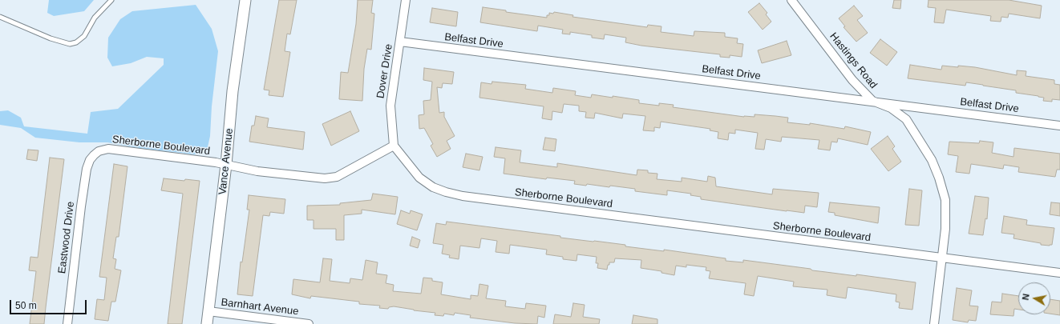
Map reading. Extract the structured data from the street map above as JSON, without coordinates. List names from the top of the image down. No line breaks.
{"streets":{"street":["Belfast Drive","Hastings Road","Dover Drive","Sherborne Boulevard","Vance Avenue","Eastwood Drive","Barnhart Avenue"]},"crossings":[["Belfast Drive","Hastings Road"],["Belfast Drive","Dover Drive"],["Hastings Road","Sherborne Boulevard"],["Dover Drive","Sherborne Boulevard"],["Sherborne Boulevard","Vance Avenue"],["Sherborne Boulevard","Eastwood Drive"],["Vance Avenue","Barnhart Avenue"]],"scale_bar":"50 m","north":"left"}
